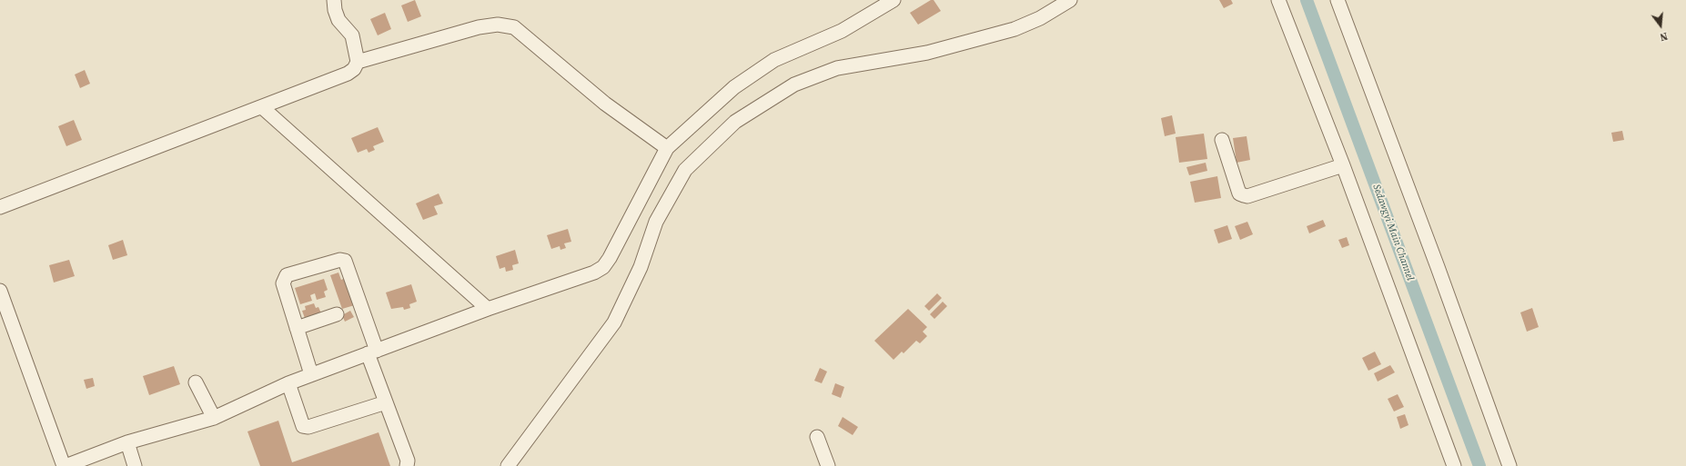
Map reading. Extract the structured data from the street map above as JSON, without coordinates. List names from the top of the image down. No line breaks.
{"water":["Sedawgyi Main Channel"],"north":"bottom"}
